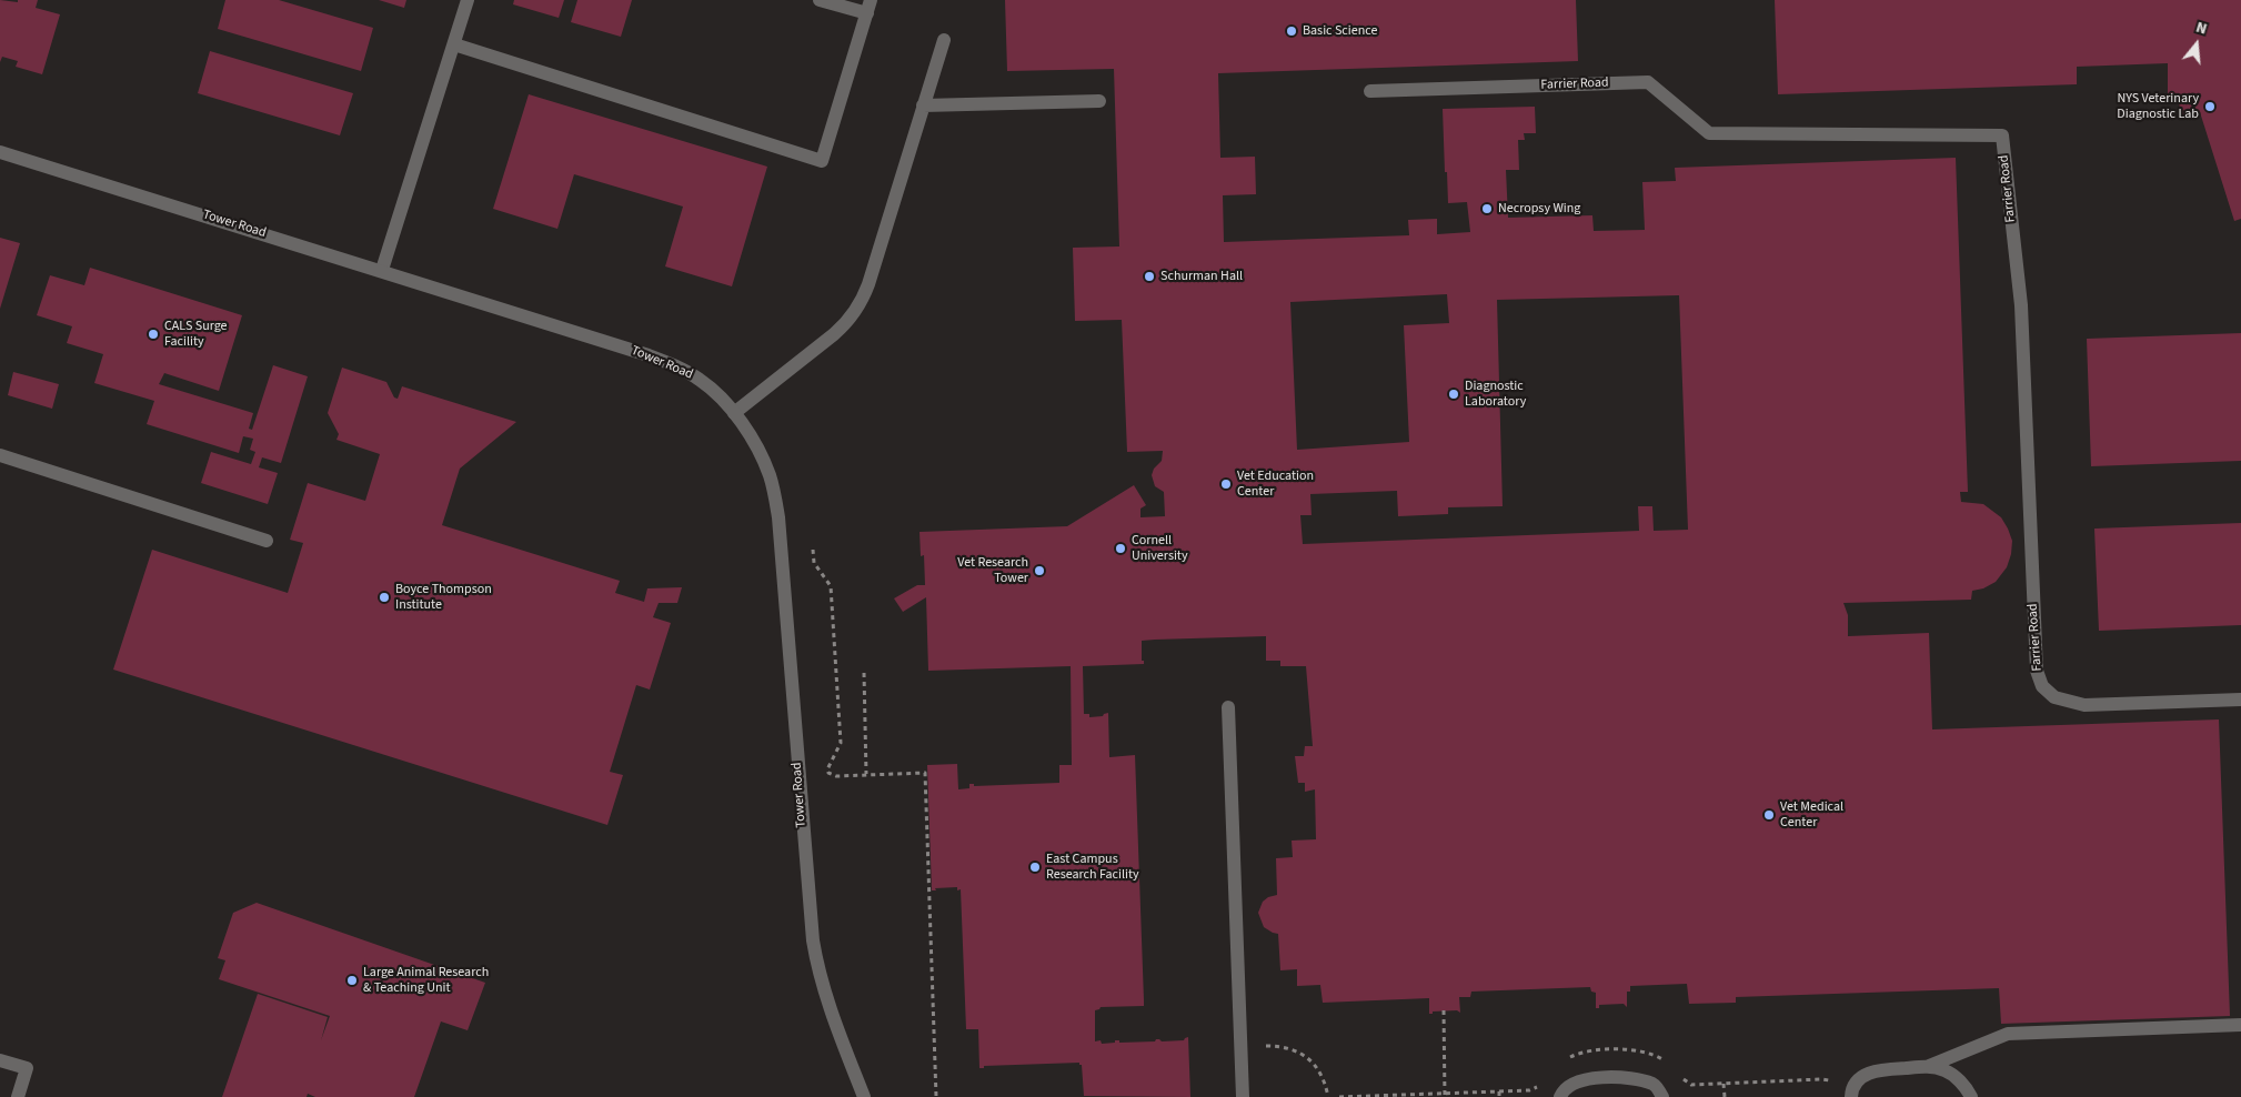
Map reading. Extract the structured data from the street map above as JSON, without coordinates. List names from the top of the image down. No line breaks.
{"streets":{"street":["Farrier Road","Tower Road"]},"places":["Basic Science","NYS Veterinary Diagnostic Lab","Necropsy Wing","Schurman Hall","CALS Surge Facility","Diagnostic Laboratory","Vet Education Center","Cornell University","Vet Research Tower","Boyce Thompson Institute","Vet Medical Center","East Campus Research Facility","Large Animal Research & Teaching Unit"],"north":"top"}
